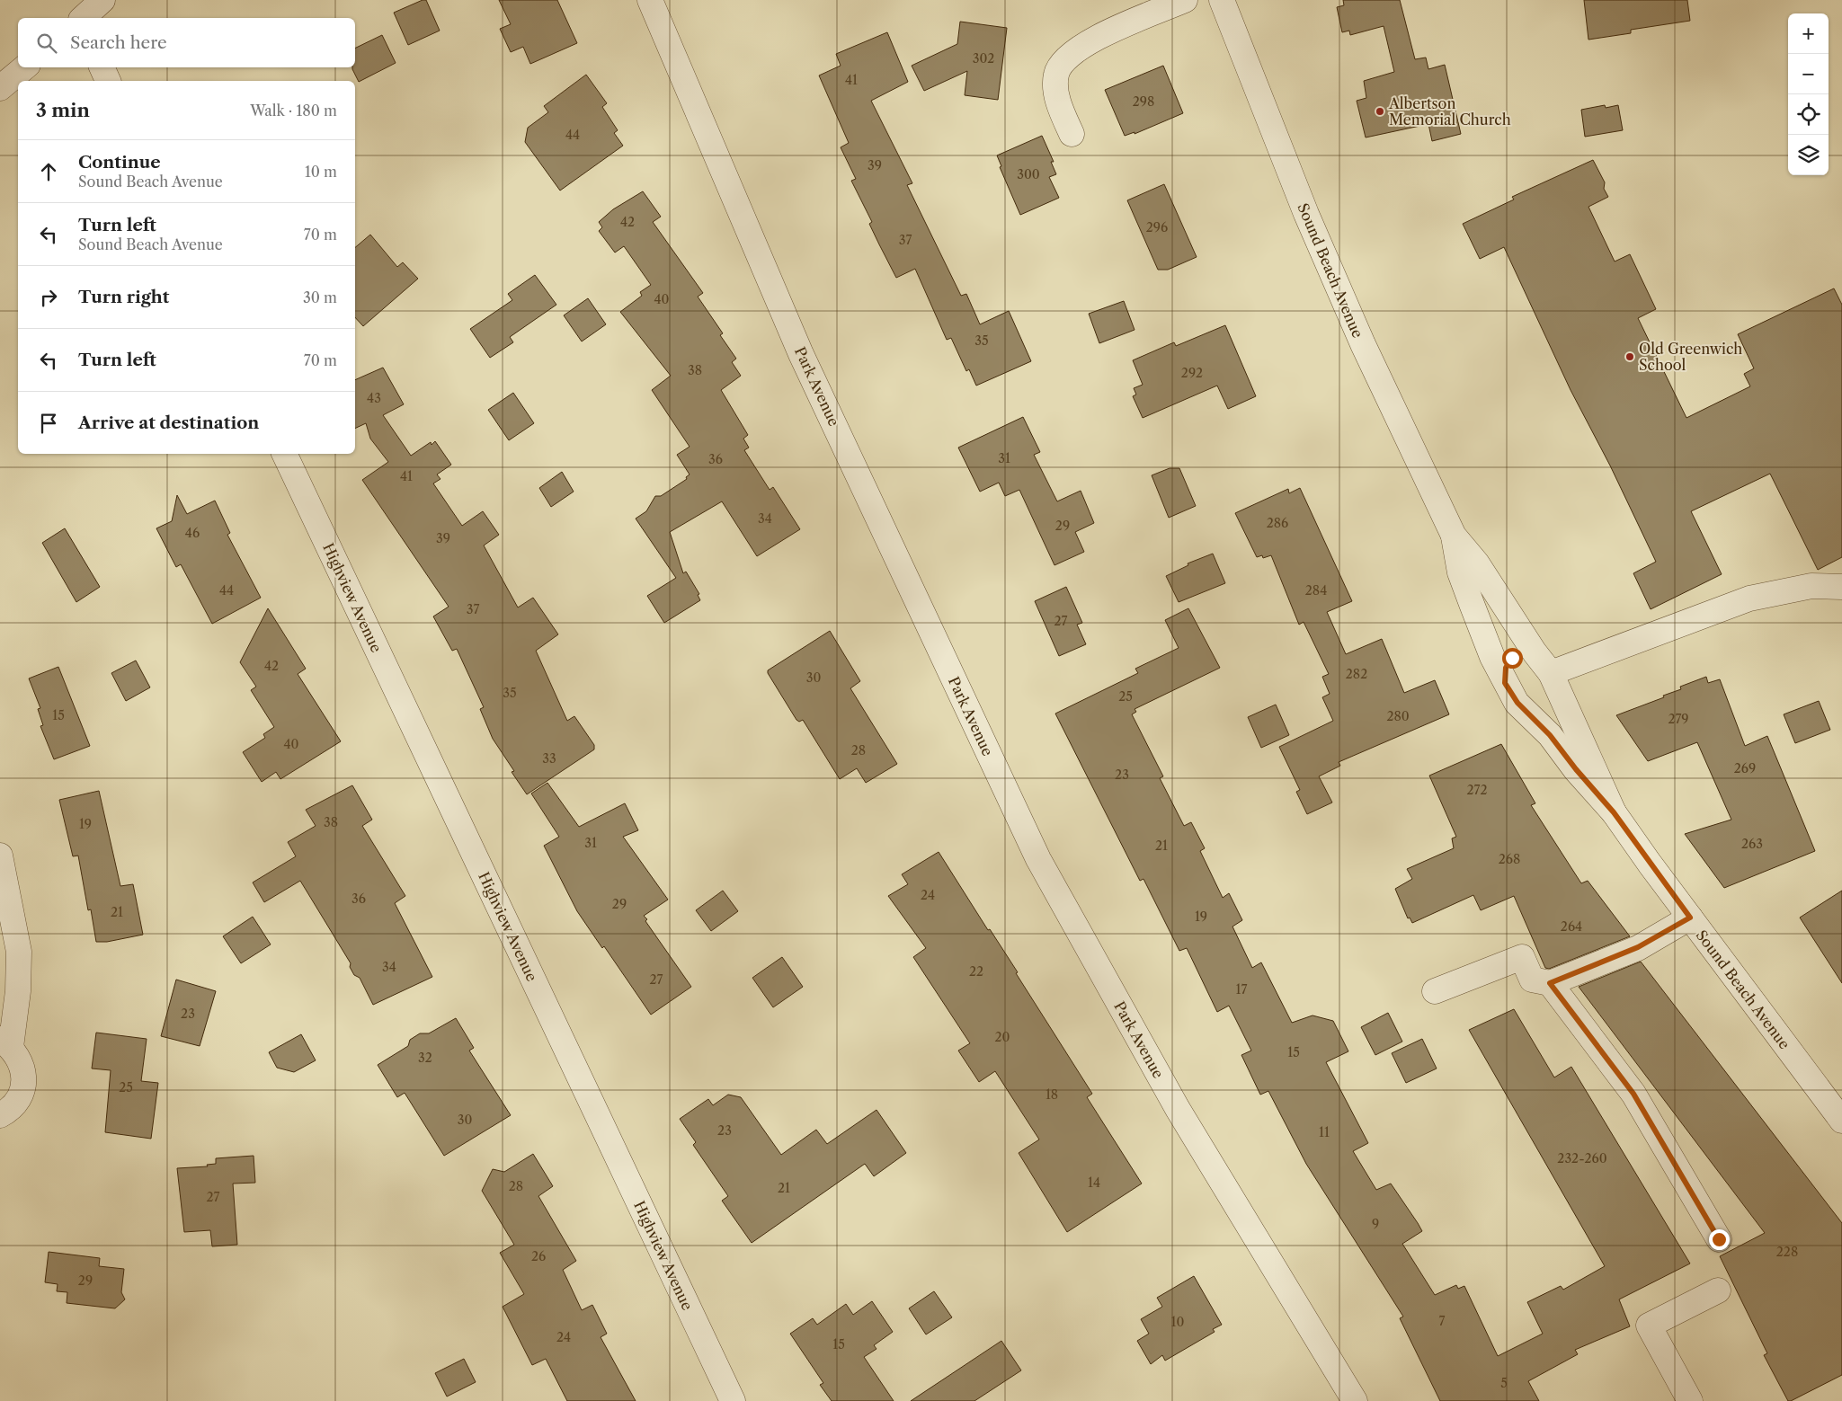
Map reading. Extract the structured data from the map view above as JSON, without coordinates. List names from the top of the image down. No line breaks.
{"streets":{"street":["Sound Beach Avenue","Park Avenue","Highview Avenue"]},"places":["Albertson Memorial Church","Old Greenwich School"],"house_numbers":["302","41","298","44","39","300","42","296","37","40","35","38","292","43","31","36","41","34","286","29","46","39","44","284","37","27","42","282","30","35","25","15","280","279","40","28","33","269","23","272","38","19","31","263","21","268","24","36","29","21","19","264","34","22","27","17","23","20","15","32","25","18","30","23","11","232-260","14","28","21","27","9","228","26","29","7","10","24","15","5"],"page":{"map_buttons":["+","−"],"search":"Search here","heading":["3 min","Walk · 180 m"],"list":[["Continue","Sound Beach Avenue","10 m"],["Turn left","Sound Beach Avenue","70 m"],["Turn right","30 m"],["Turn left","70 m"],"Arrive at destination"]}}
